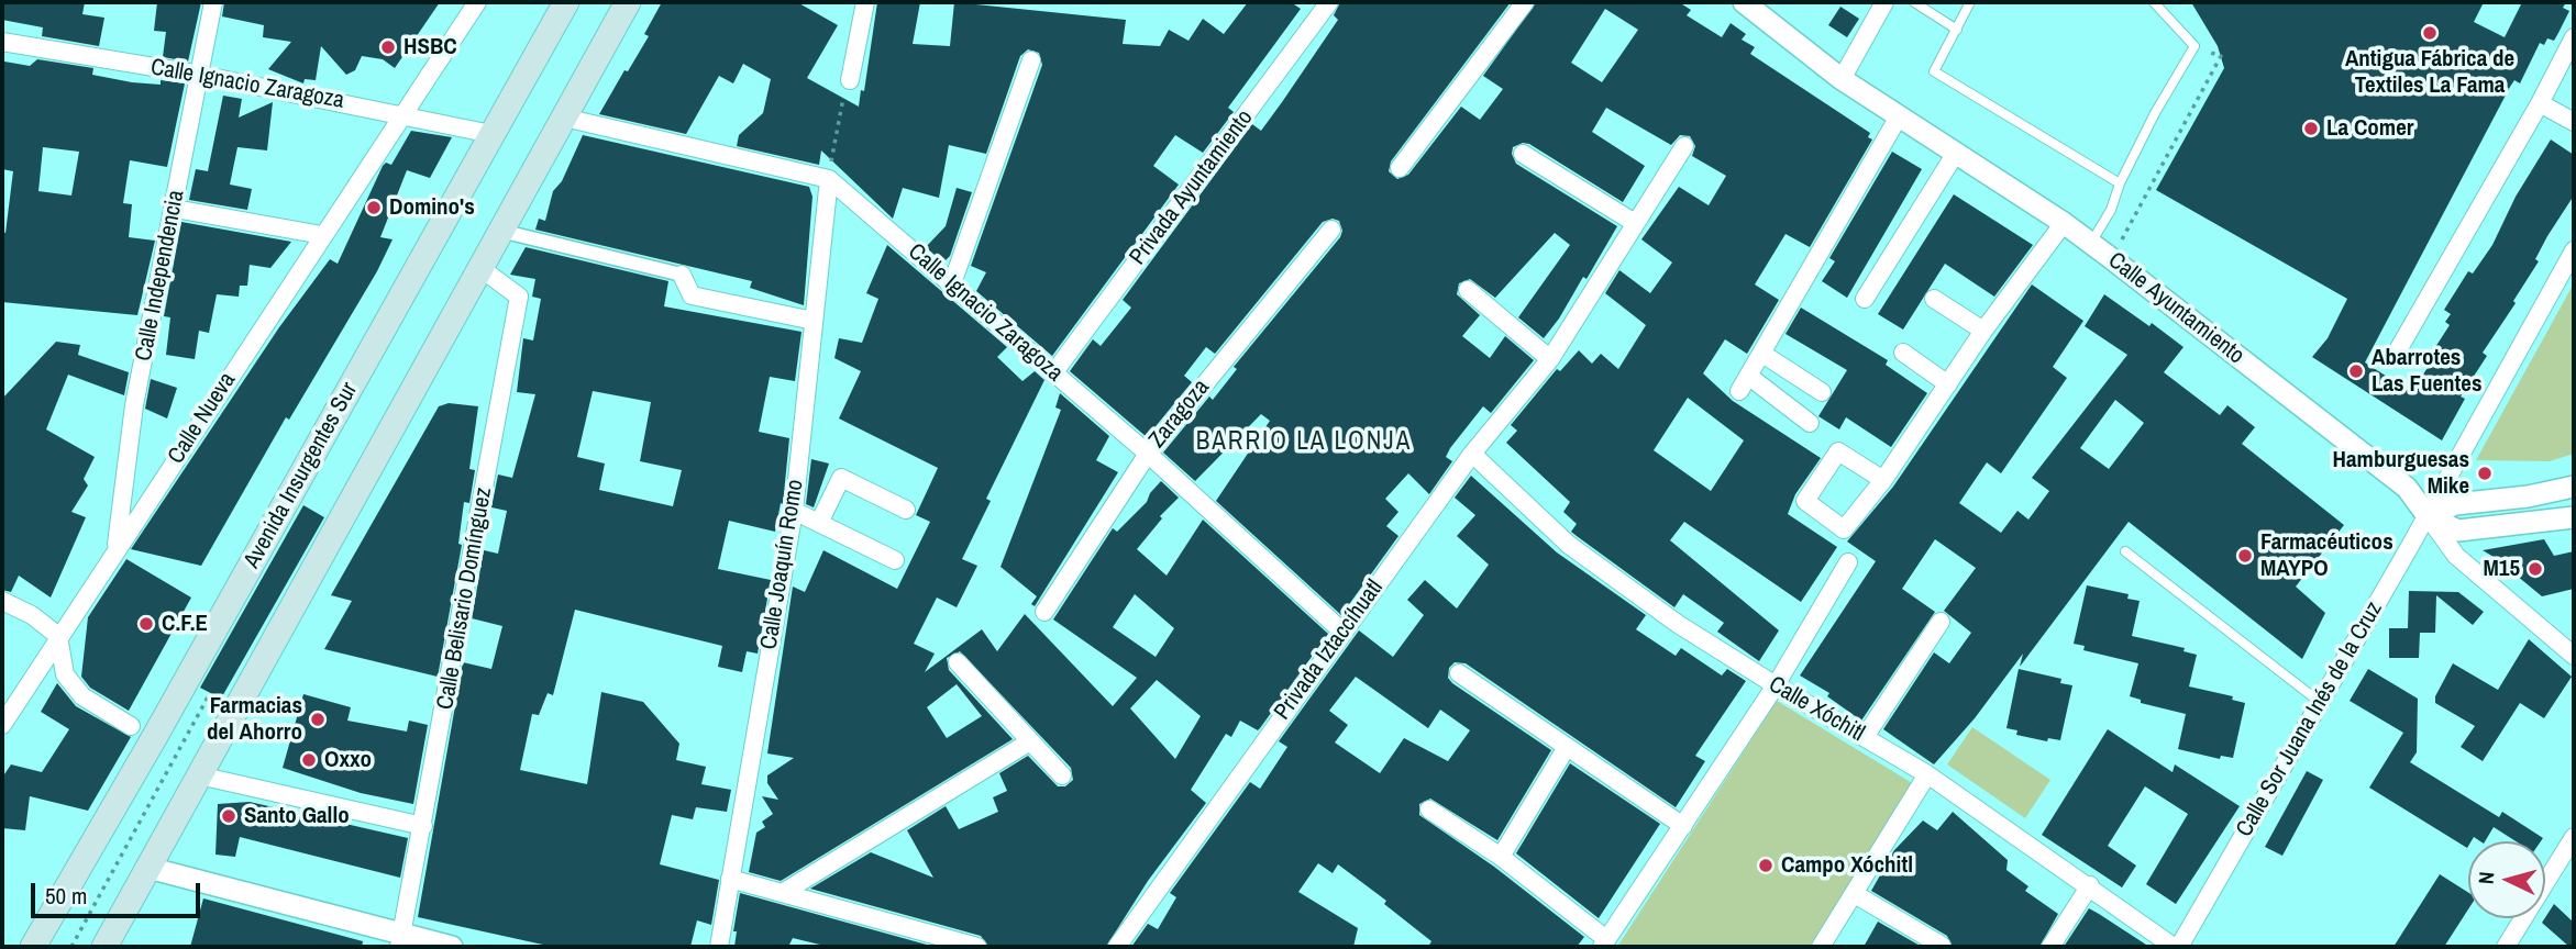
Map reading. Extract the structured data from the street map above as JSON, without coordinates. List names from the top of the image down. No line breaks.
{"streets":{"main road":["Avenida Insurgentes Sur"],"street":["Calle Ignacio Zaragoza","Privada Ayuntamiento","Calle Independencia","Calle Ayuntamiento","Zaragoza","Calle Nueva","Calle Joaquín Romo","Calle Belisario Domínguez","Privada Iztaccíhuatl","Calle Xóchitl","Calle Sor Juana Inés de la Cruz"]},"crossings":[["Calle Ignacio Zaragoza","Privada Ayuntamiento"],["Calle Ignacio Zaragoza","Calle Independencia"],["Calle Ignacio Zaragoza","Zaragoza"],["Calle Ignacio Zaragoza","Calle Nueva"],["Calle Ignacio Zaragoza","Avenida Insurgentes Sur"],["Calle Ignacio Zaragoza","Calle Joaquín Romo"],["Calle Ignacio Zaragoza","Privada Iztaccíhuatl"],["Calle Independencia","Calle Nueva"],["Calle Ayuntamiento","Calle Sor Juana Inés de la Cruz"],["Privada Iztaccíhuatl","Calle Xóchitl"],["Calle Xóchitl","Calle Sor Juana Inés de la Cruz"]],"districts":["BARRIO LA LONJA"],"places":["Antigua Fábrica de Textiles La Fama","HSBC","La Comer","Domino's","Abarrotes Las Fuentes","Hamburguesas Mike","Farmacéuticos MAYPO","M15","C.F.E","Farmacias del Ahorro","Oxxo","Santo Gallo","Campo Xóchitl"],"scale_bar":"50 m","north":"left"}
